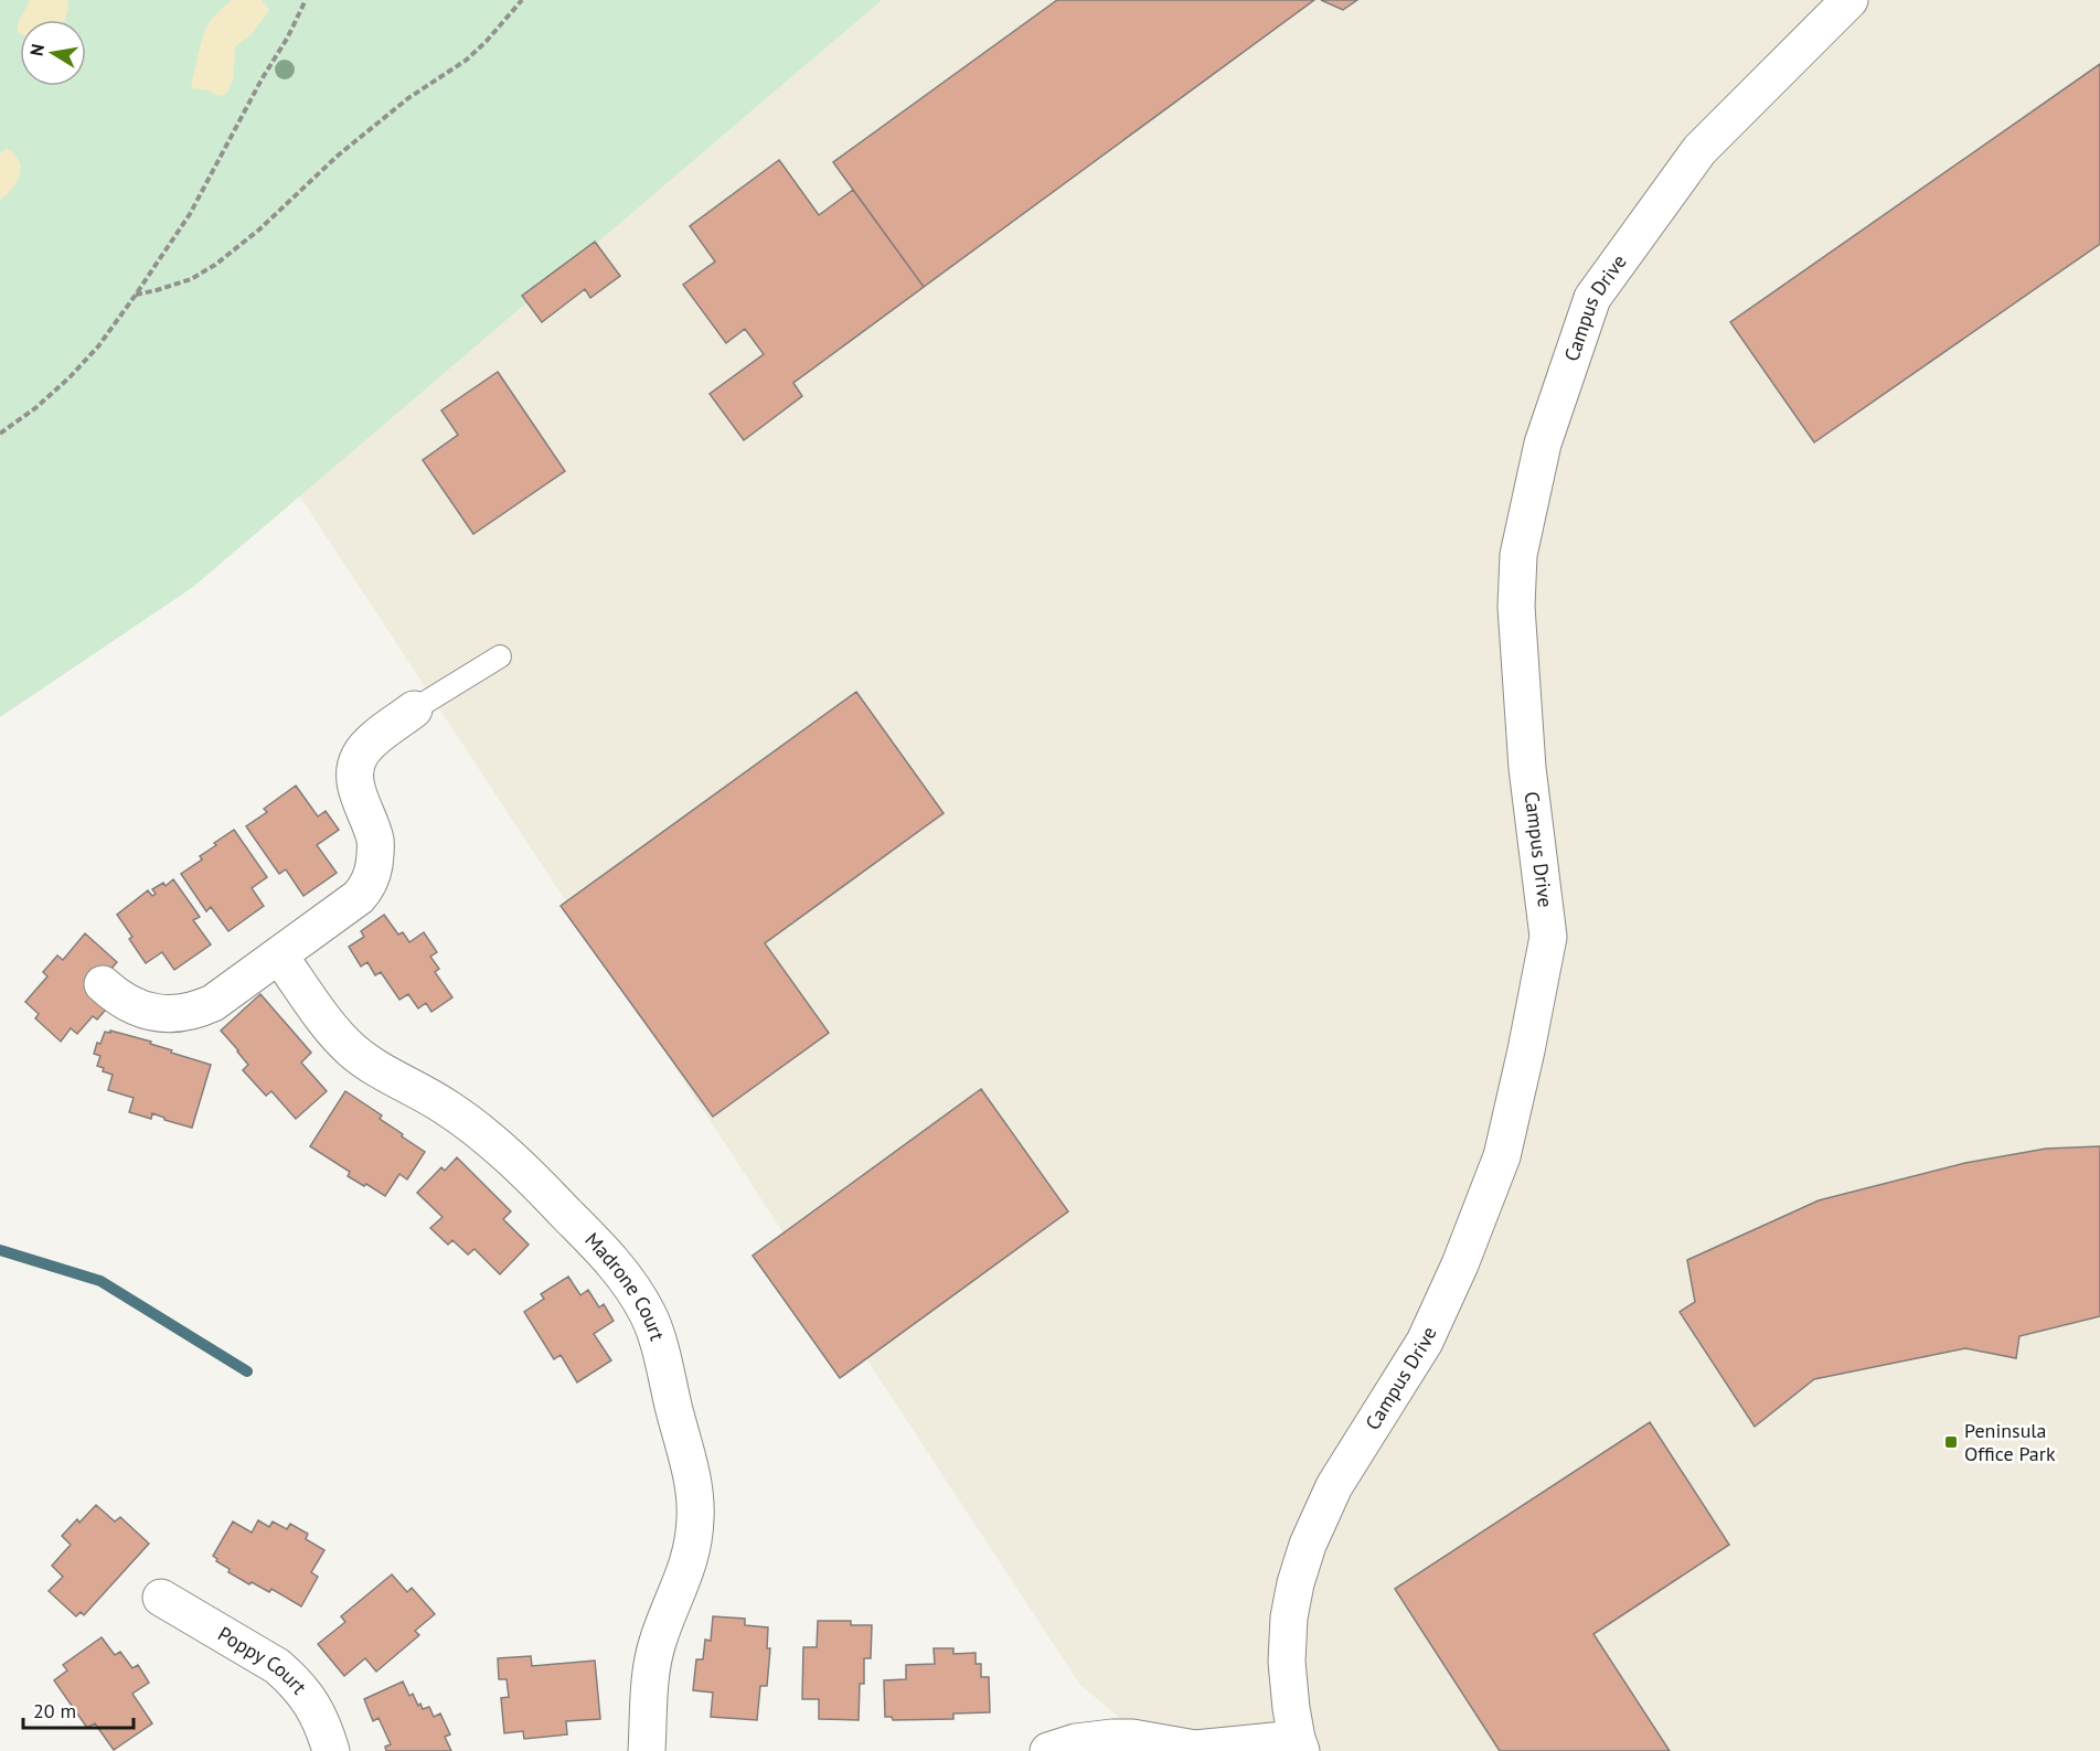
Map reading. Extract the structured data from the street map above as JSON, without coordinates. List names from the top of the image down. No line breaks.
{"streets":{"street":["Campus Drive","Madrone Court","Poppy Court"]},"places":{"transit":["Peninsula Office Park"]},"scale_bar":"20 m","north":"left"}
